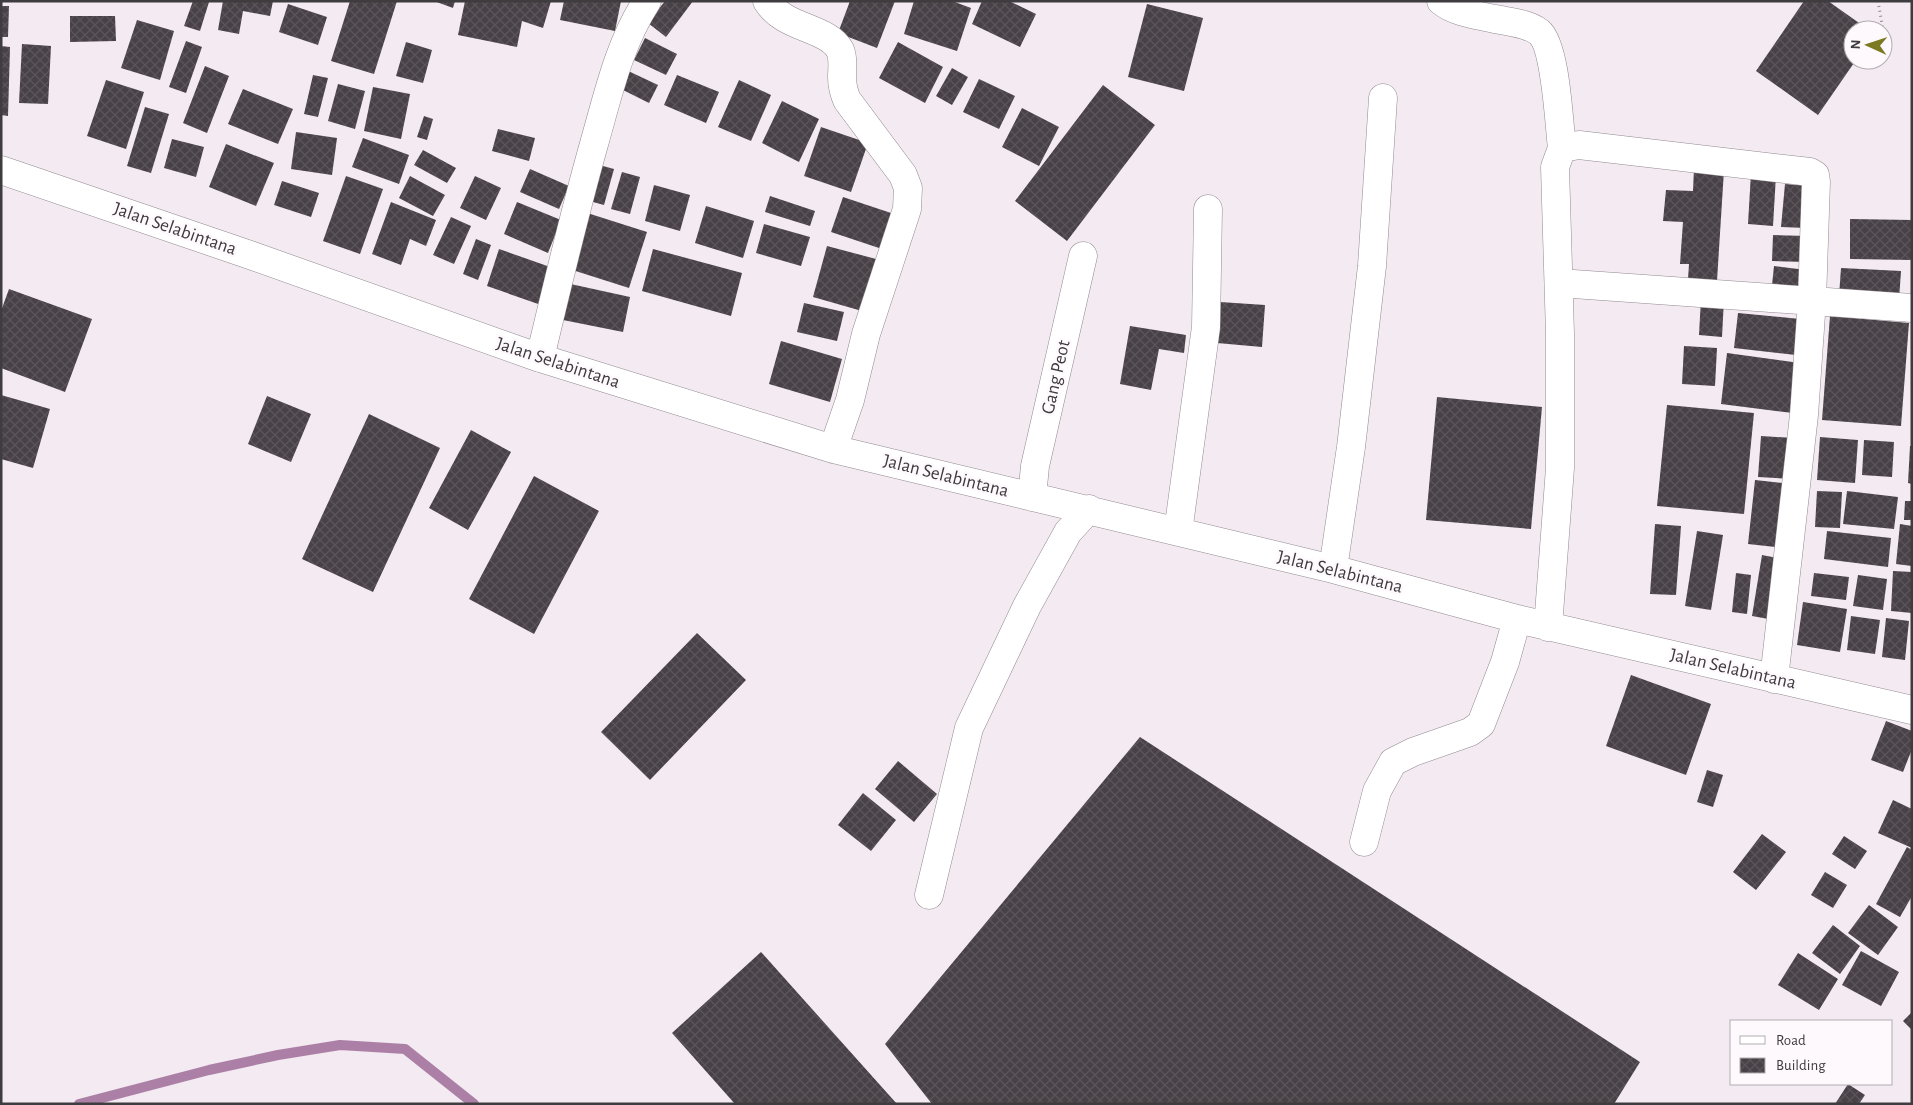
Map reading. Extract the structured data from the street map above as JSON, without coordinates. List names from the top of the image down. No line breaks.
{"streets":{"street":["Jalan Selabintana","Gang Peot"]},"crossings":[["Jalan Selabintana","Gang Peot"]],"legend":["Road","Building"],"north":"left"}
